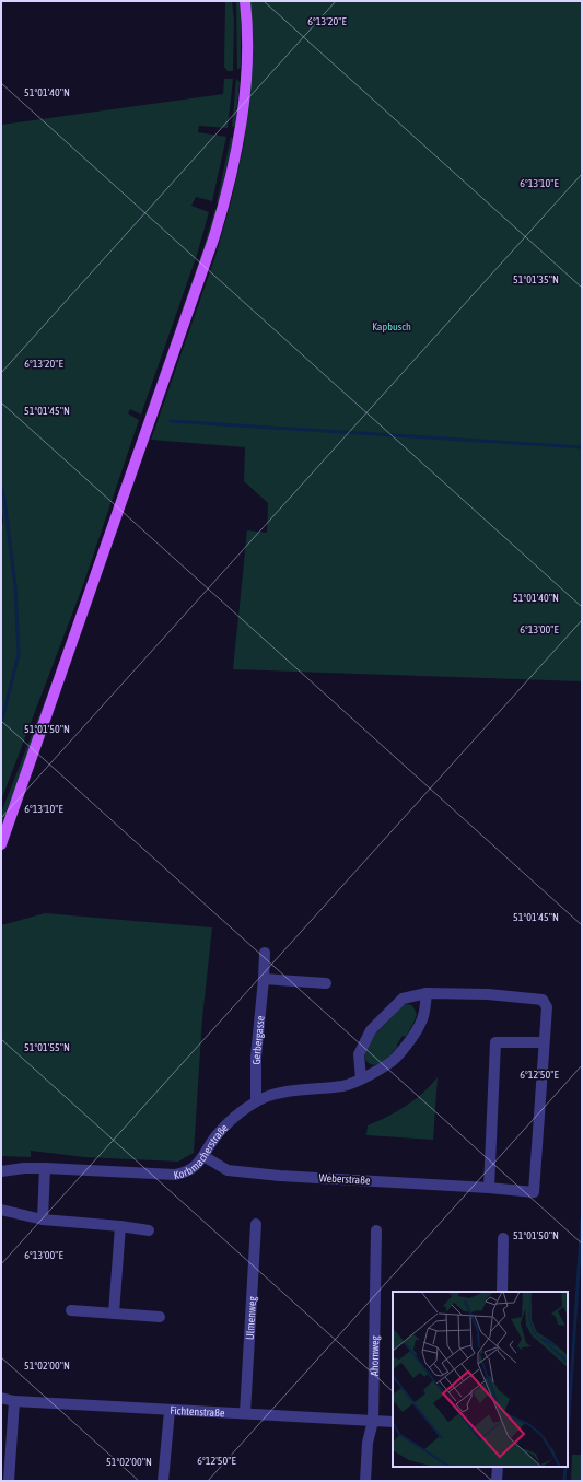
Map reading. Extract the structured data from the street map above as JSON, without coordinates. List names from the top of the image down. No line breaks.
{"streets":{"street":["Gerbergasse","Korbmacherstraße","Weberstraße","Ulmenweg","Ahornweg","Fichtenstraße"]},"crossings":[["Gerbergasse","Korbmacherstraße"],["Korbmacherstraße","Weberstraße"],["Ulmenweg","Fichtenstraße"],["Ahornweg","Fichtenstraße"]],"parks":["Kapbusch"],"coordinates":["6°13'20\"E","51°01'40\"N","6°13'10\"E","51°01'35\"N","51°01'45\"N","6°13'00\"E","51°01'50\"N","51°01'55\"N","6°12'50\"E","51°02'00\"N"]}
